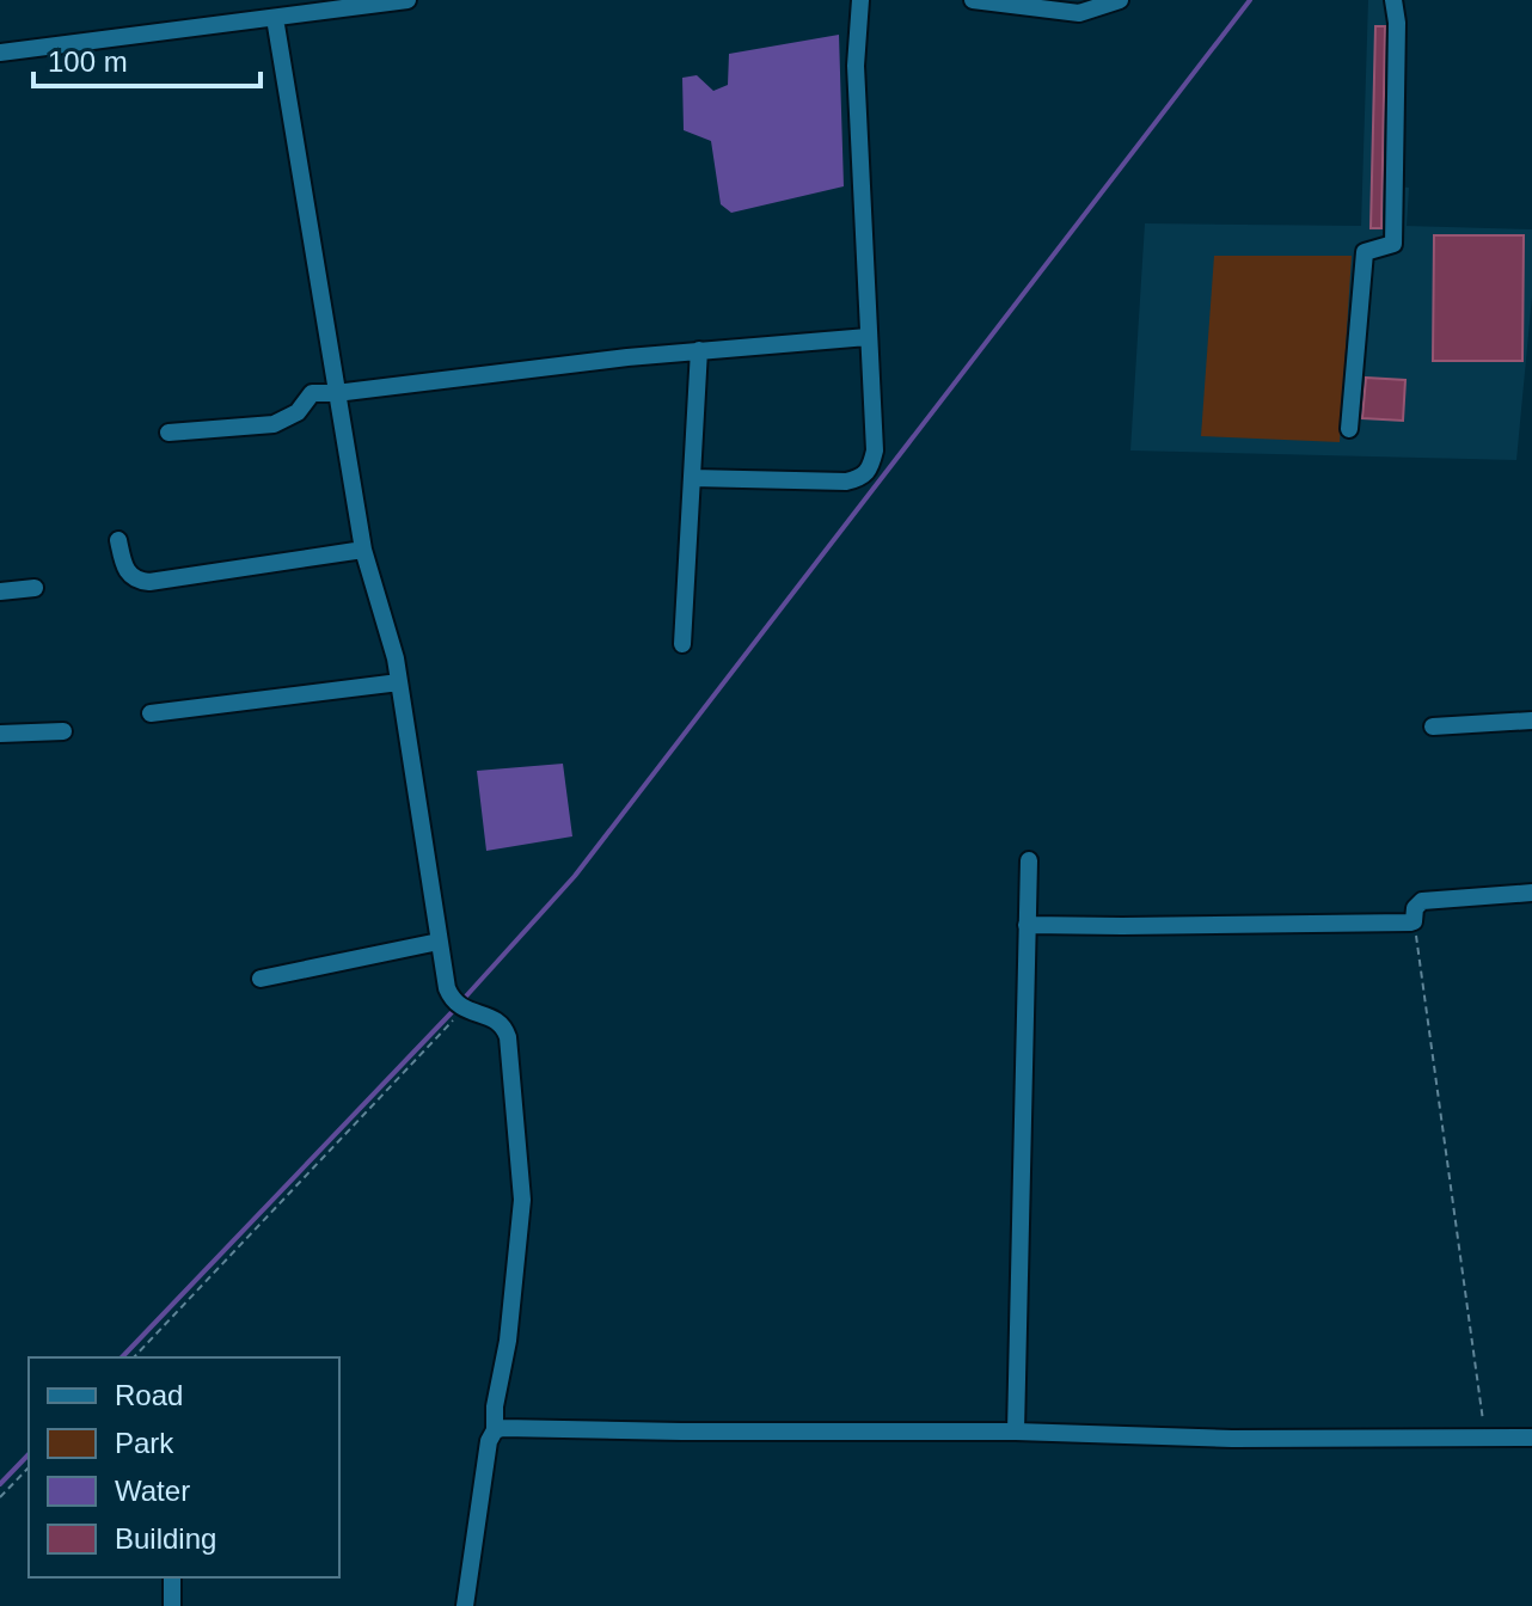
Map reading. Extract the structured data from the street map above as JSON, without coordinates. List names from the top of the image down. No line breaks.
{"legend":["Road","Park","Water","Building"],"scale_bar":"100 m"}
